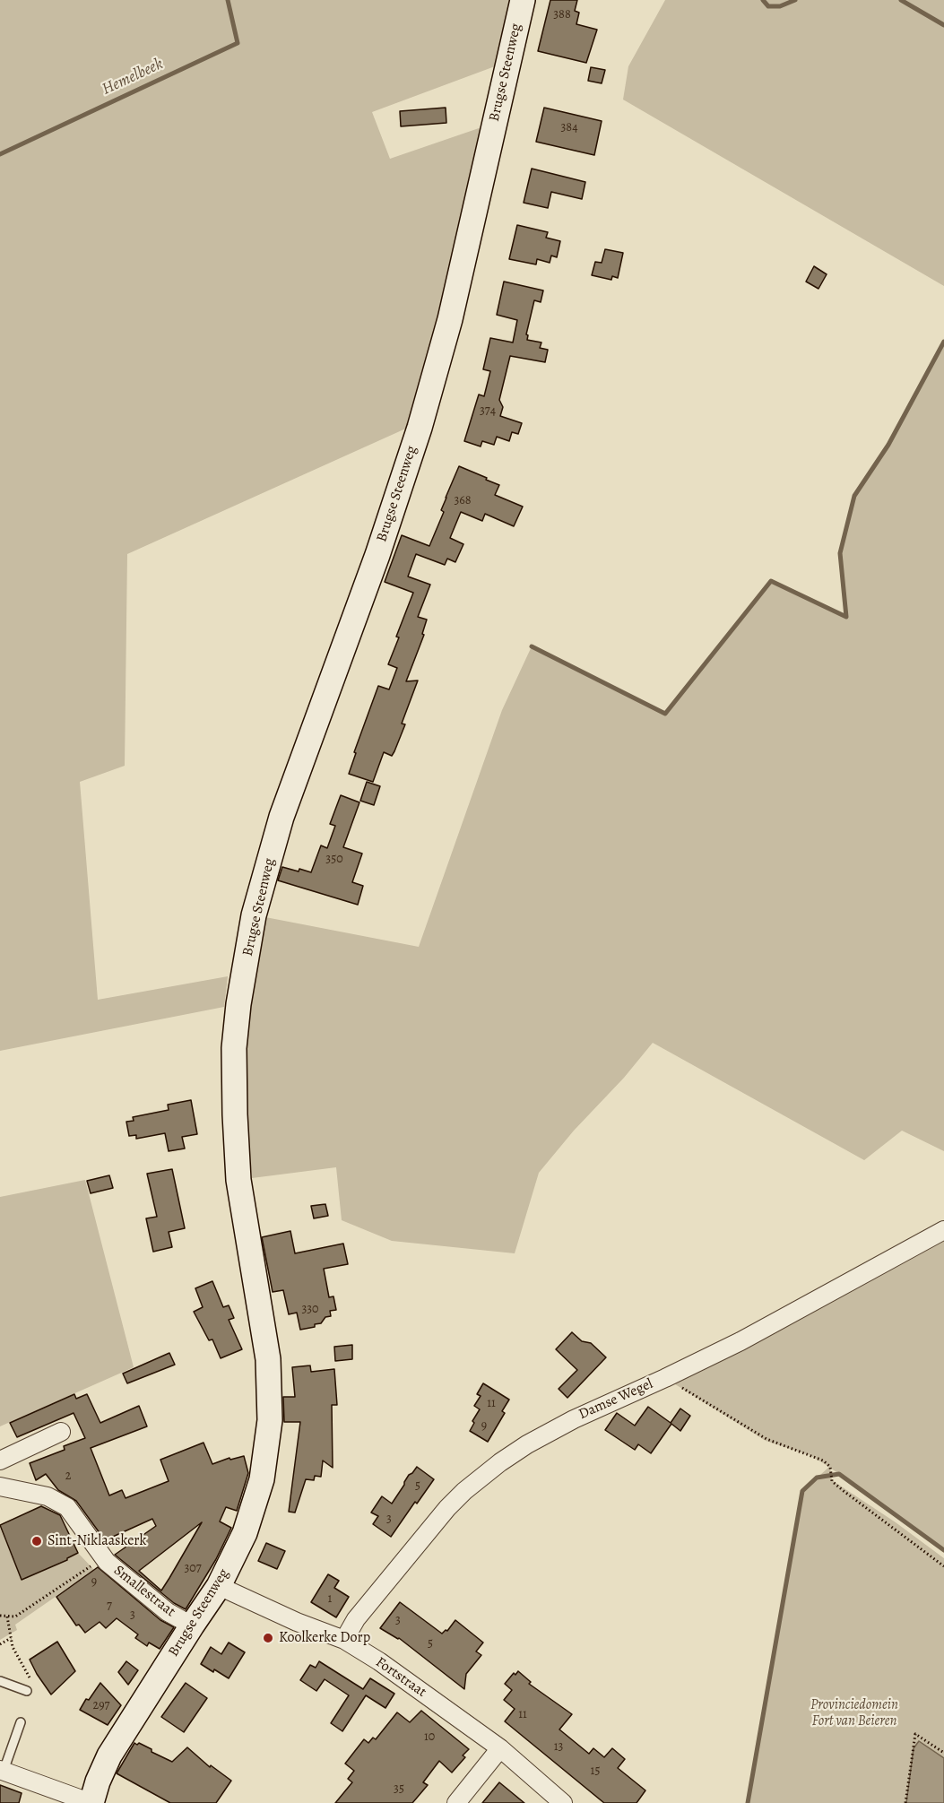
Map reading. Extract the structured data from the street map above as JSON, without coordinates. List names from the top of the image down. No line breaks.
{"streets":{"main road":["Brugse Steenweg"],"street":["Damse Wegel","Smallestraat","Fortstraat"]},"crossings":[["Brugse Steenweg","Smallestraat"],["Brugse Steenweg","Fortstraat"],["Damse Wegel","Fortstraat"]],"water":["Hemelbeek"],"parks":["Provinciedomein Fort van Beieren"],"places":["Sint-Niklaaskerk","Koolkerke Dorp"],"house_numbers":["388","384","374","368","350","330","11","9","2","5","3","307","9","1","7","3","3","5","297","11","10","13","15","35"]}
